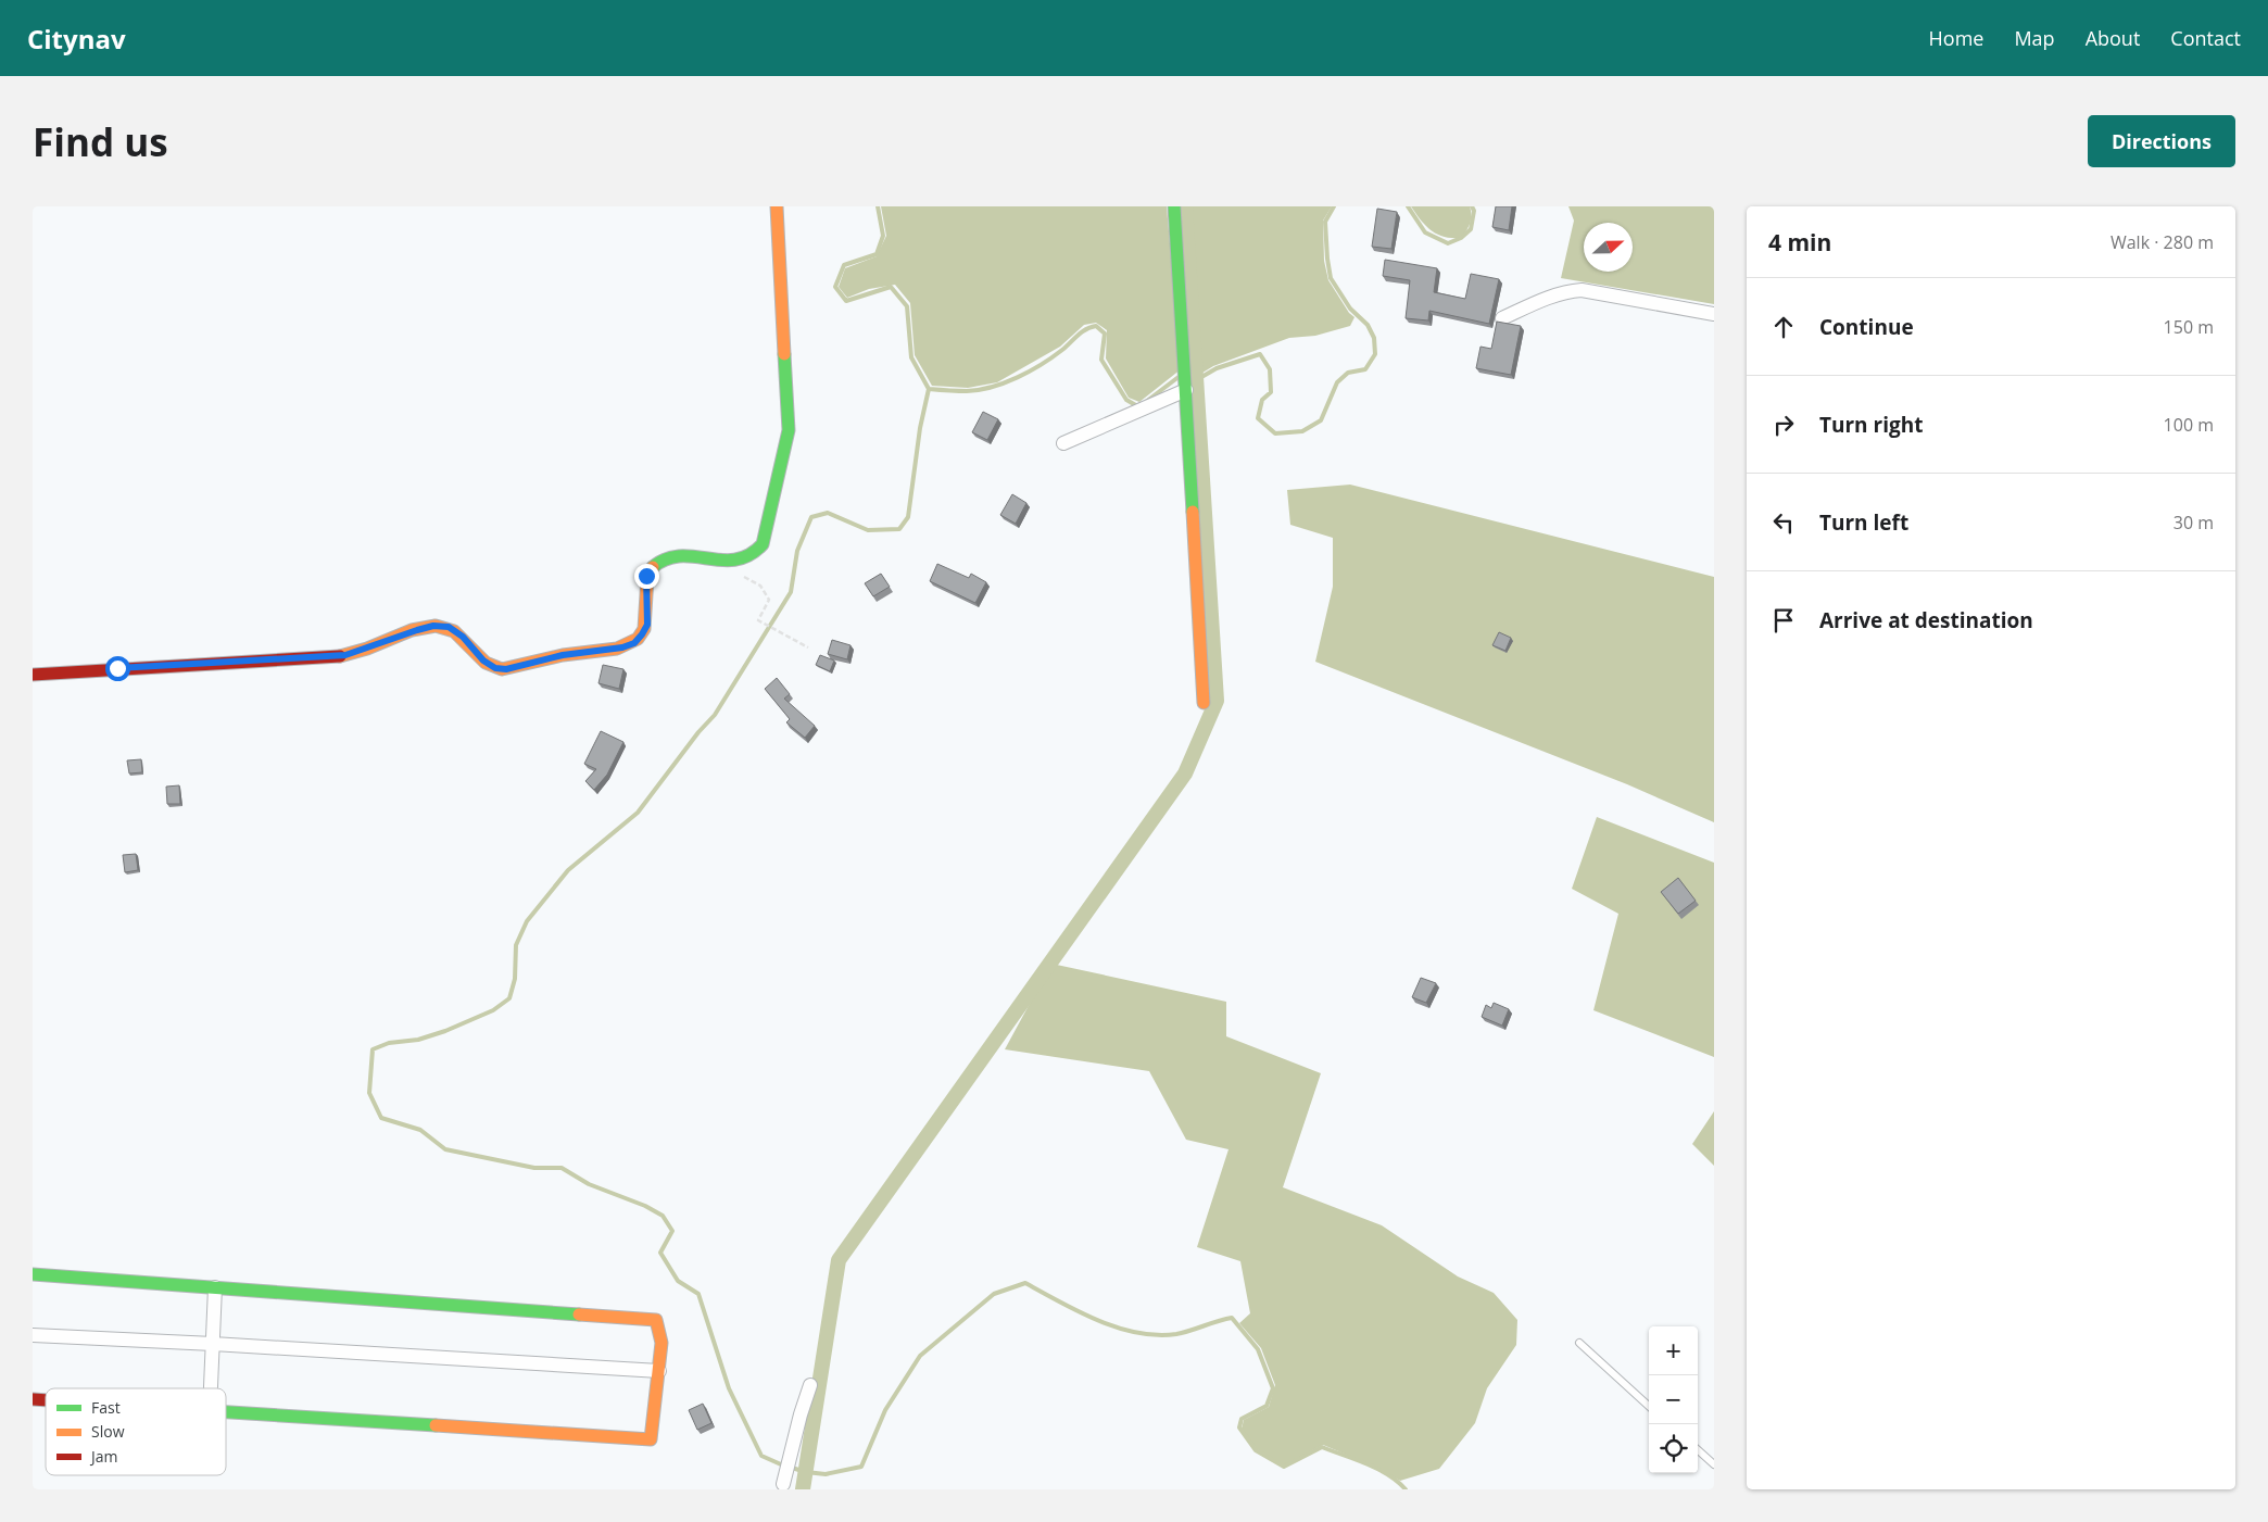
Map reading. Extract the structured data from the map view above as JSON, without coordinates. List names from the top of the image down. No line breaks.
{"legend":["Fast","Slow","Jam"],"north":"right","page":{"header":"Citynav","nav":["Home","Map","About","Contact"],"buttons":"Directions","title":"Find us","heading":["4 min","Walk · 280 m"],"list":[["Continue","150 m"],["Turn right","100 m"],["Turn left","30 m"],"Arrive at destination"],"map_buttons":["+","−"]}}
